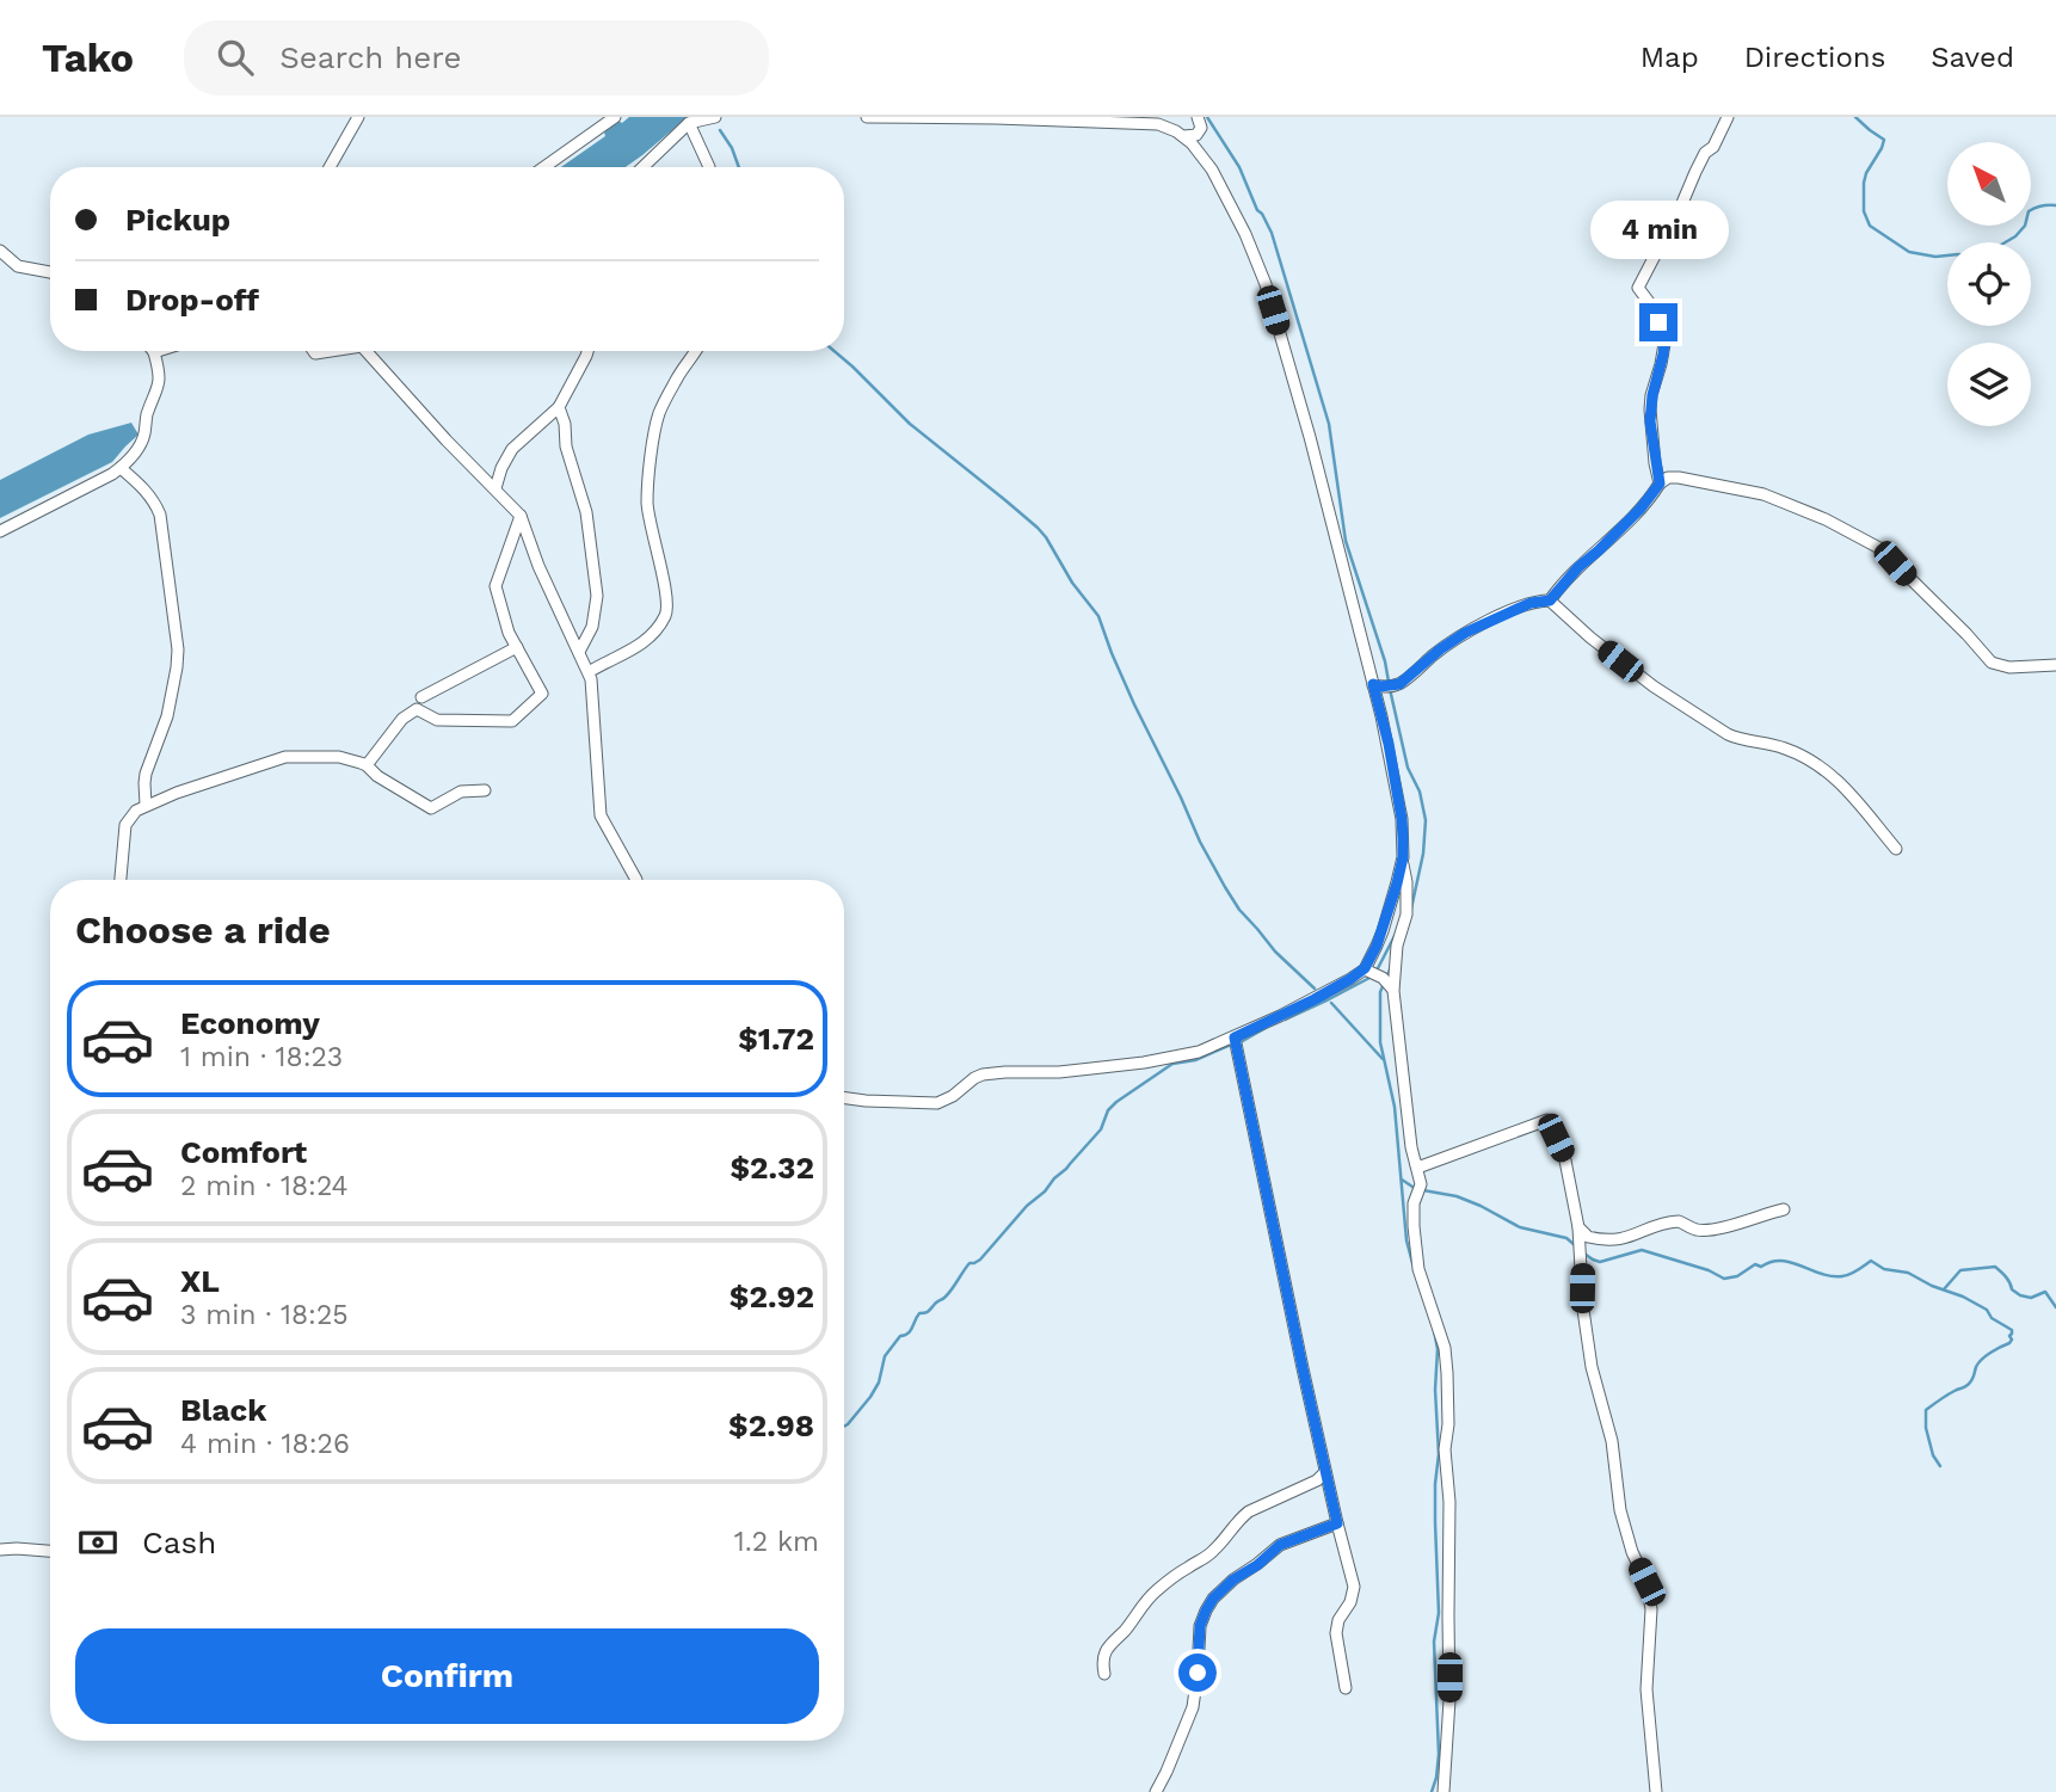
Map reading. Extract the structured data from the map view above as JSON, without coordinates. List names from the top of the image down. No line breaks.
{"north":"top left","page":{"header":"Tako","search":"Search here","nav":["Map","Directions","Saved"],"banner":["Pickup","Drop-off"],"bubble":"4 min","heading":"Choose a ride","list":[{"name":"Economy","note":"1 min · 18:23","value":"$1.72"},{"name":"Comfort","note":"2 min · 18:24","value":"$2.32"},{"name":"XL","note":"3 min · 18:25","value":"$2.92"},{"name":"Black","note":"4 min · 18:26","value":"$2.98"}],"pay":["Cash","1.2 km"],"buttons":"Confirm"}}
